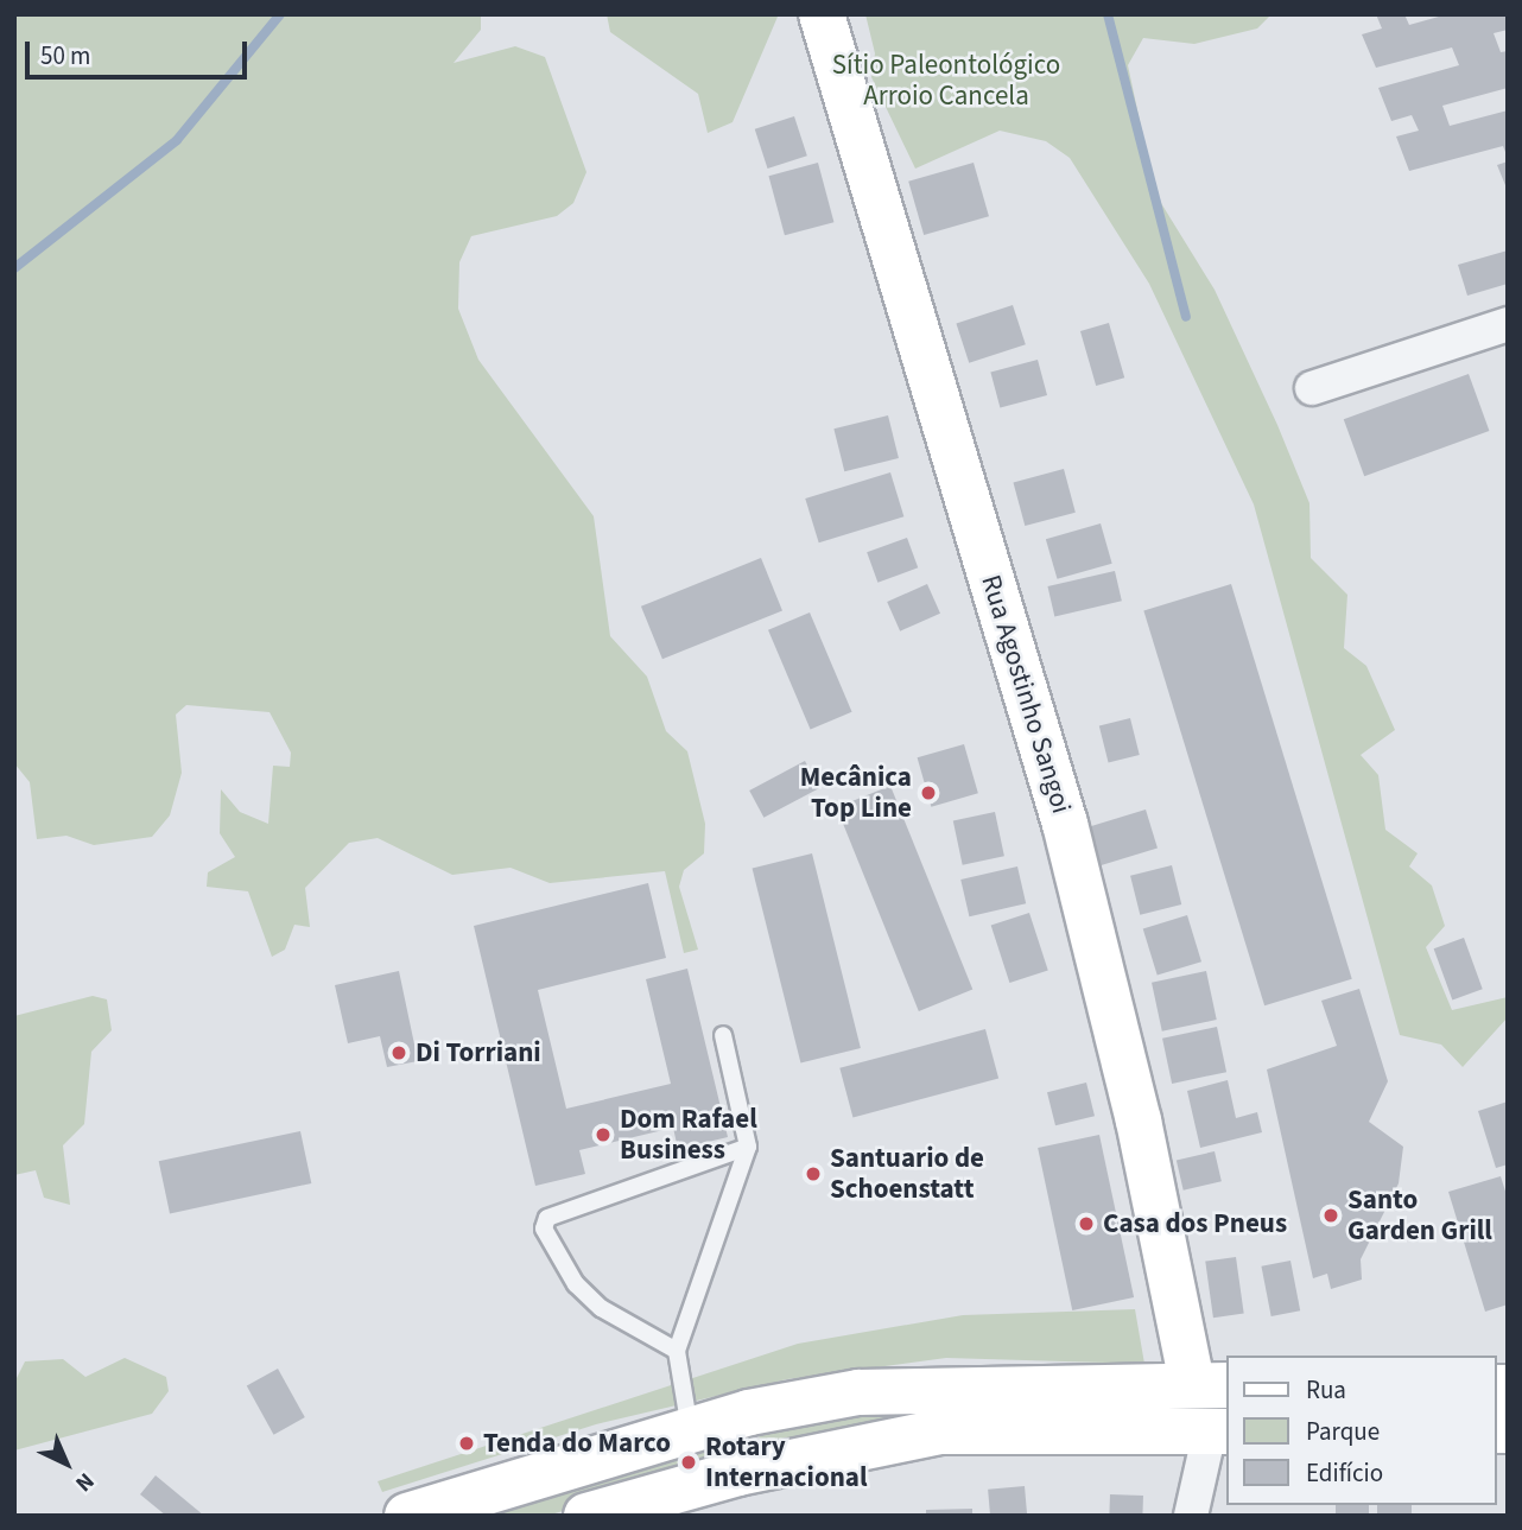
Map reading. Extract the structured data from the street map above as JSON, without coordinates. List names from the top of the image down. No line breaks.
{"streets":{"main road":["Rua Agostinho Sangoi"]},"parks":["Sítio Paleontológico Arroio Cancela"],"places":["Mecânica Top Line","Di Torriani","Dom Rafael Business","Santuario de Schoenstatt","Santo Garden Grill","Casa dos Pneus","Tenda do Marco","Rotary Internacional"],"legend":["Rua","Parque","Edifício"],"scale_bar":"50 m","north":"bottom right"}
